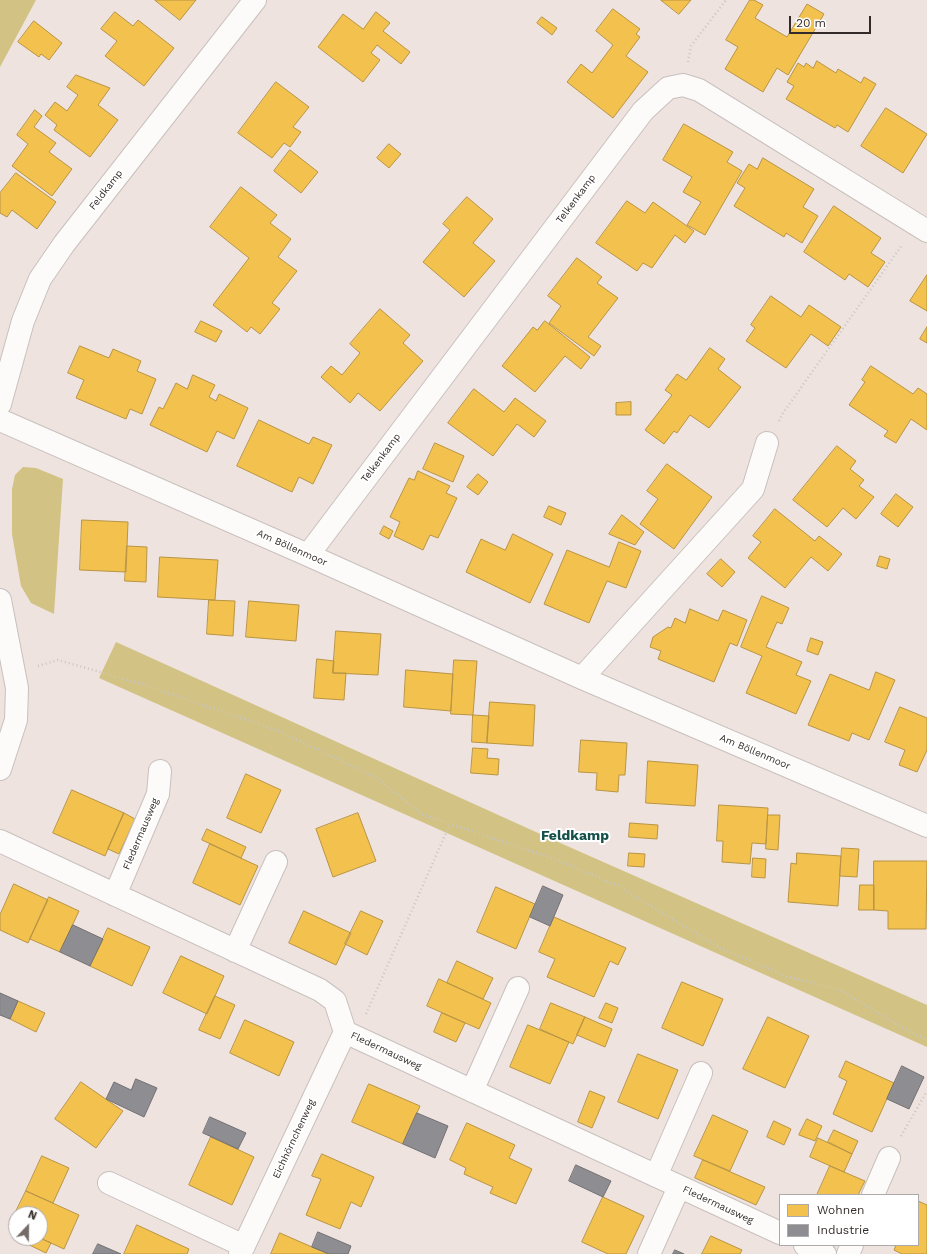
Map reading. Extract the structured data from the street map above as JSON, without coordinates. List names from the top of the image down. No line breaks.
{"streets":{"street":["Feldkamp","Telkenkamp","Am Böllenmoor","Fledermausweg","Eichhörnchenweg"]},"crossings":[["Telkenkamp","Am Böllenmoor"],["Fledermausweg","Eichhörnchenweg"]],"districts":["Feldkamp"],"legend":["Wohnen","Industrie"],"scale_bar":"20 m","north":"top"}
